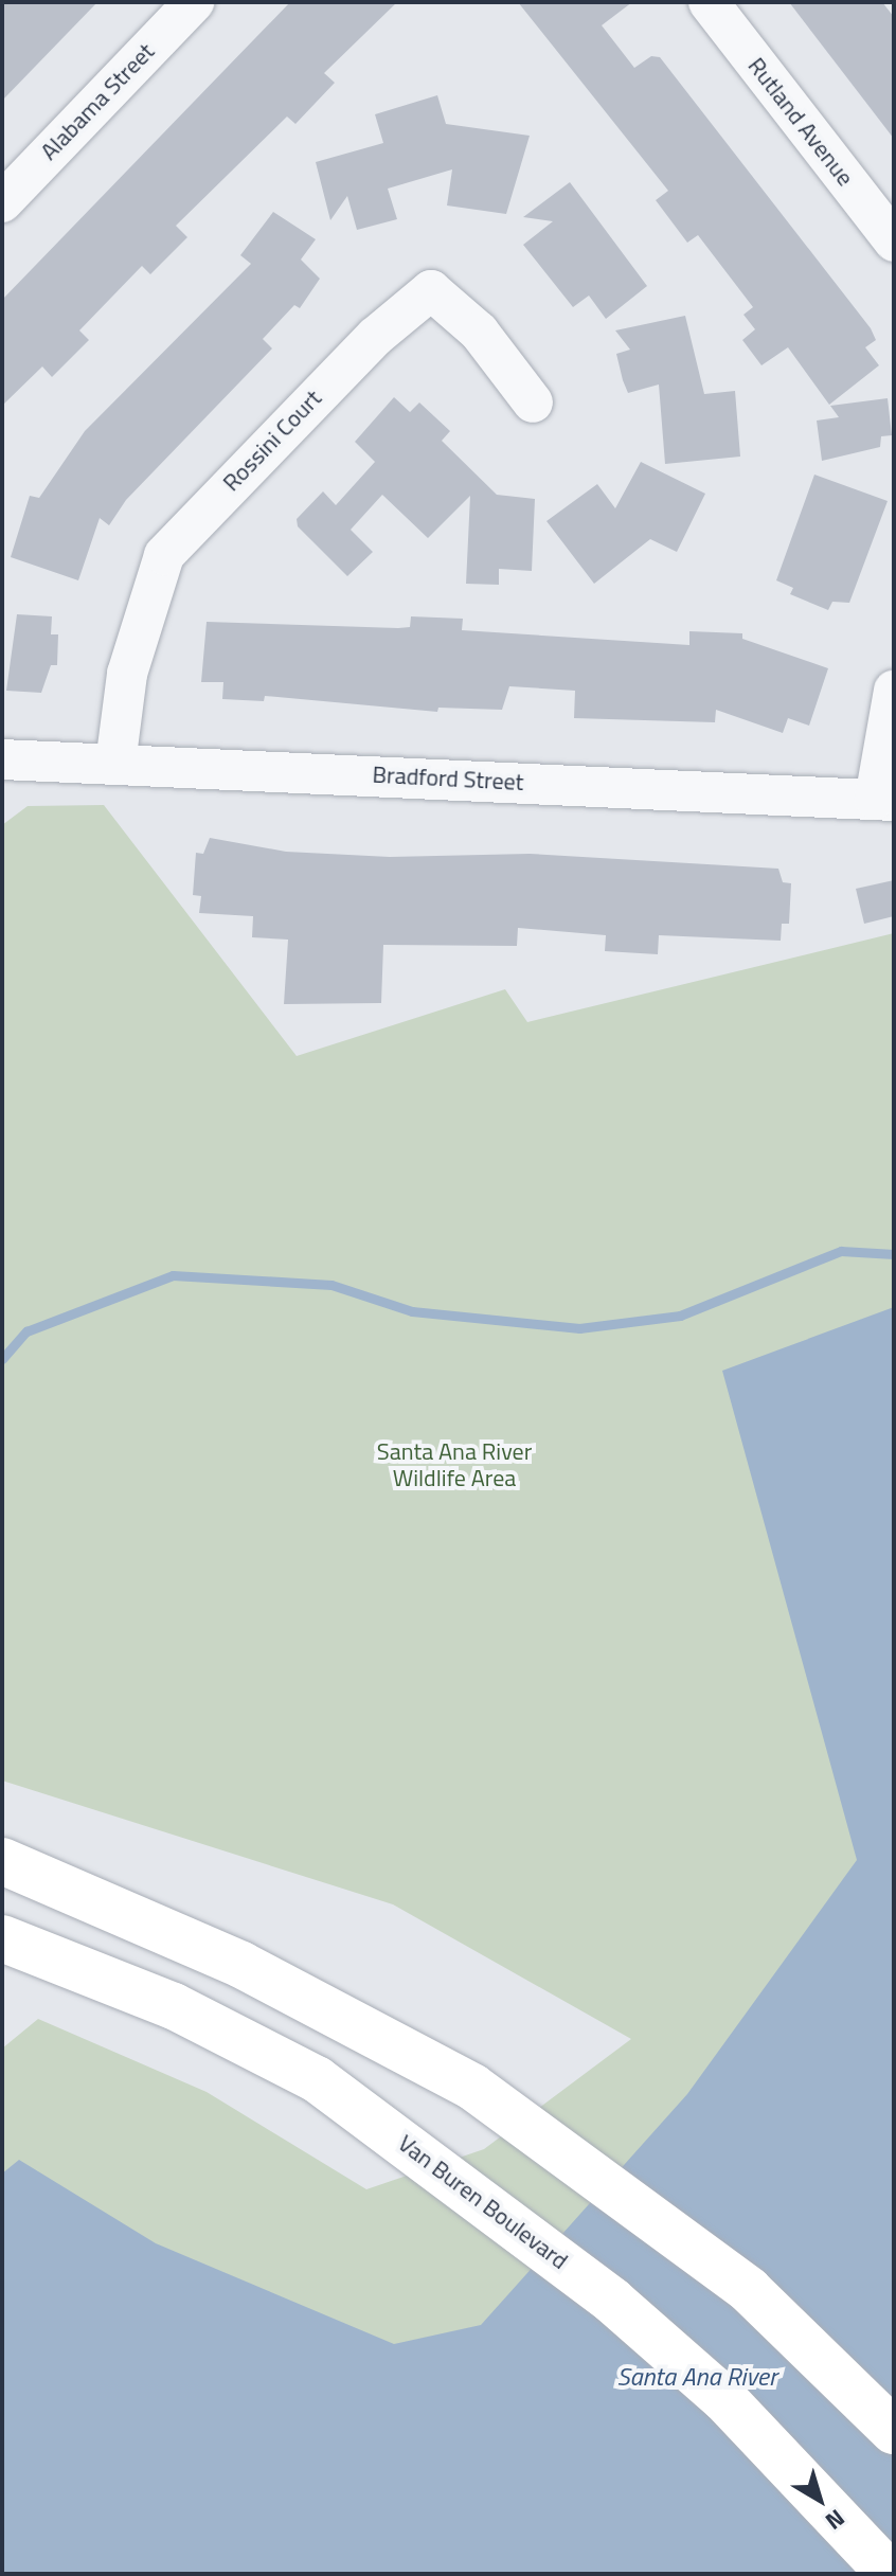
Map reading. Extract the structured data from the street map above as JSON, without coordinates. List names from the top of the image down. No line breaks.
{"streets":{"main road":["Van Buren Boulevard"],"street":["Alabama Street","Rutland Avenue","Rossini Court","Bradford Street"]},"crossings":[["Rossini Court","Bradford Street"]],"water":["Santa Ana River"],"parks":["Santa Ana River Wildlife Area"],"north":"bottom right"}
